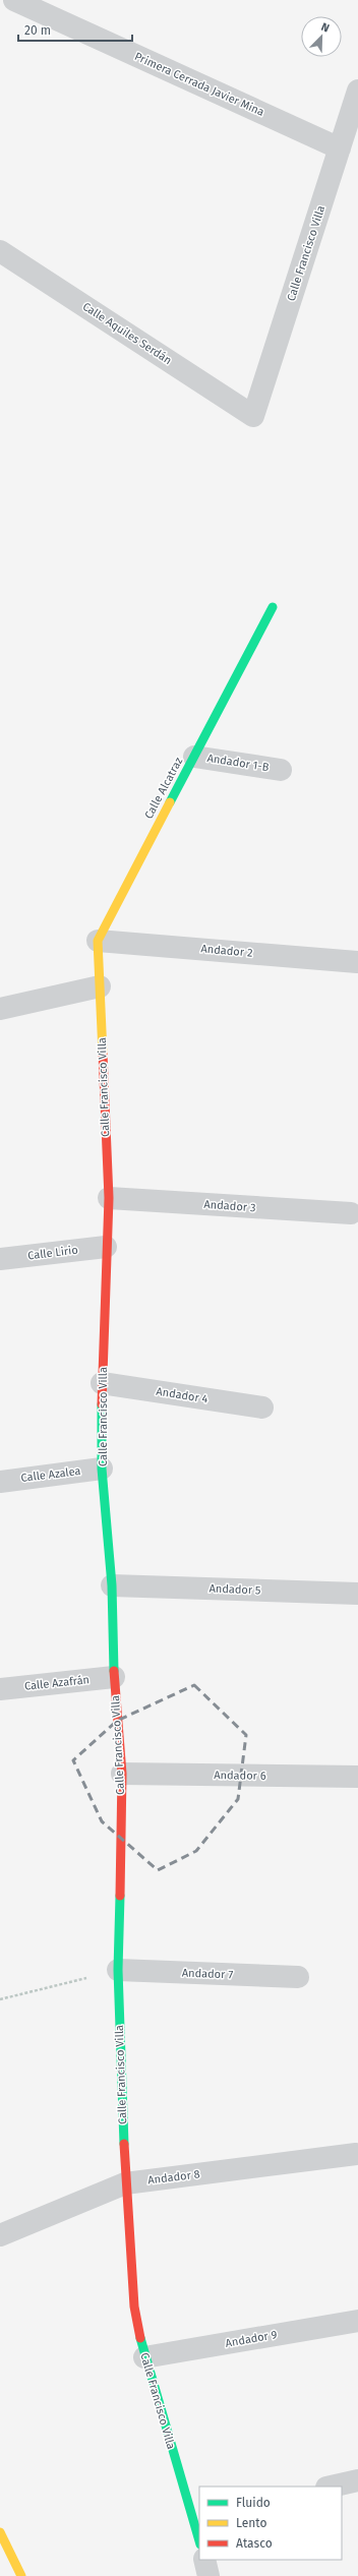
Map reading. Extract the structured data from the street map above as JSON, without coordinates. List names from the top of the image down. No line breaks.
{"streets":{"main road":["Calle Francisco Villa","Calle Alcatraz"],"street":["Primera Cerrada Javier Mina","Calle Aquiles Serdán","Andador 1-B","Andador 2","Andador 3","Calle Lirio","Andador 4","Calle Azalea","Andador 5","Calle Azafrán","Andador 6","Andador 7","Andador 8","Andador 9"]},"crossings":[["Primera Cerrada Javier Mina","Calle Francisco Villa"],["Calle Francisco Villa","Calle Aquiles Serdán"],["Calle Francisco Villa","Andador 3"],["Calle Francisco Villa","Calle Lirio"],["Calle Francisco Villa","Andador 4"],["Calle Francisco Villa","Calle Azalea"],["Calle Francisco Villa","Andador 5"],["Calle Francisco Villa","Calle Azafrán"],["Calle Francisco Villa","Andador 6"],["Calle Francisco Villa","Andador 7"],["Calle Francisco Villa","Andador 8"],["Calle Francisco Villa","Andador 9"],["Andador 1-B","Calle Alcatraz"],["Calle Alcatraz","Andador 2"]],"legend":["Fluido","Lento","Atasco"],"scale_bar":"20 m","north":"top right"}
